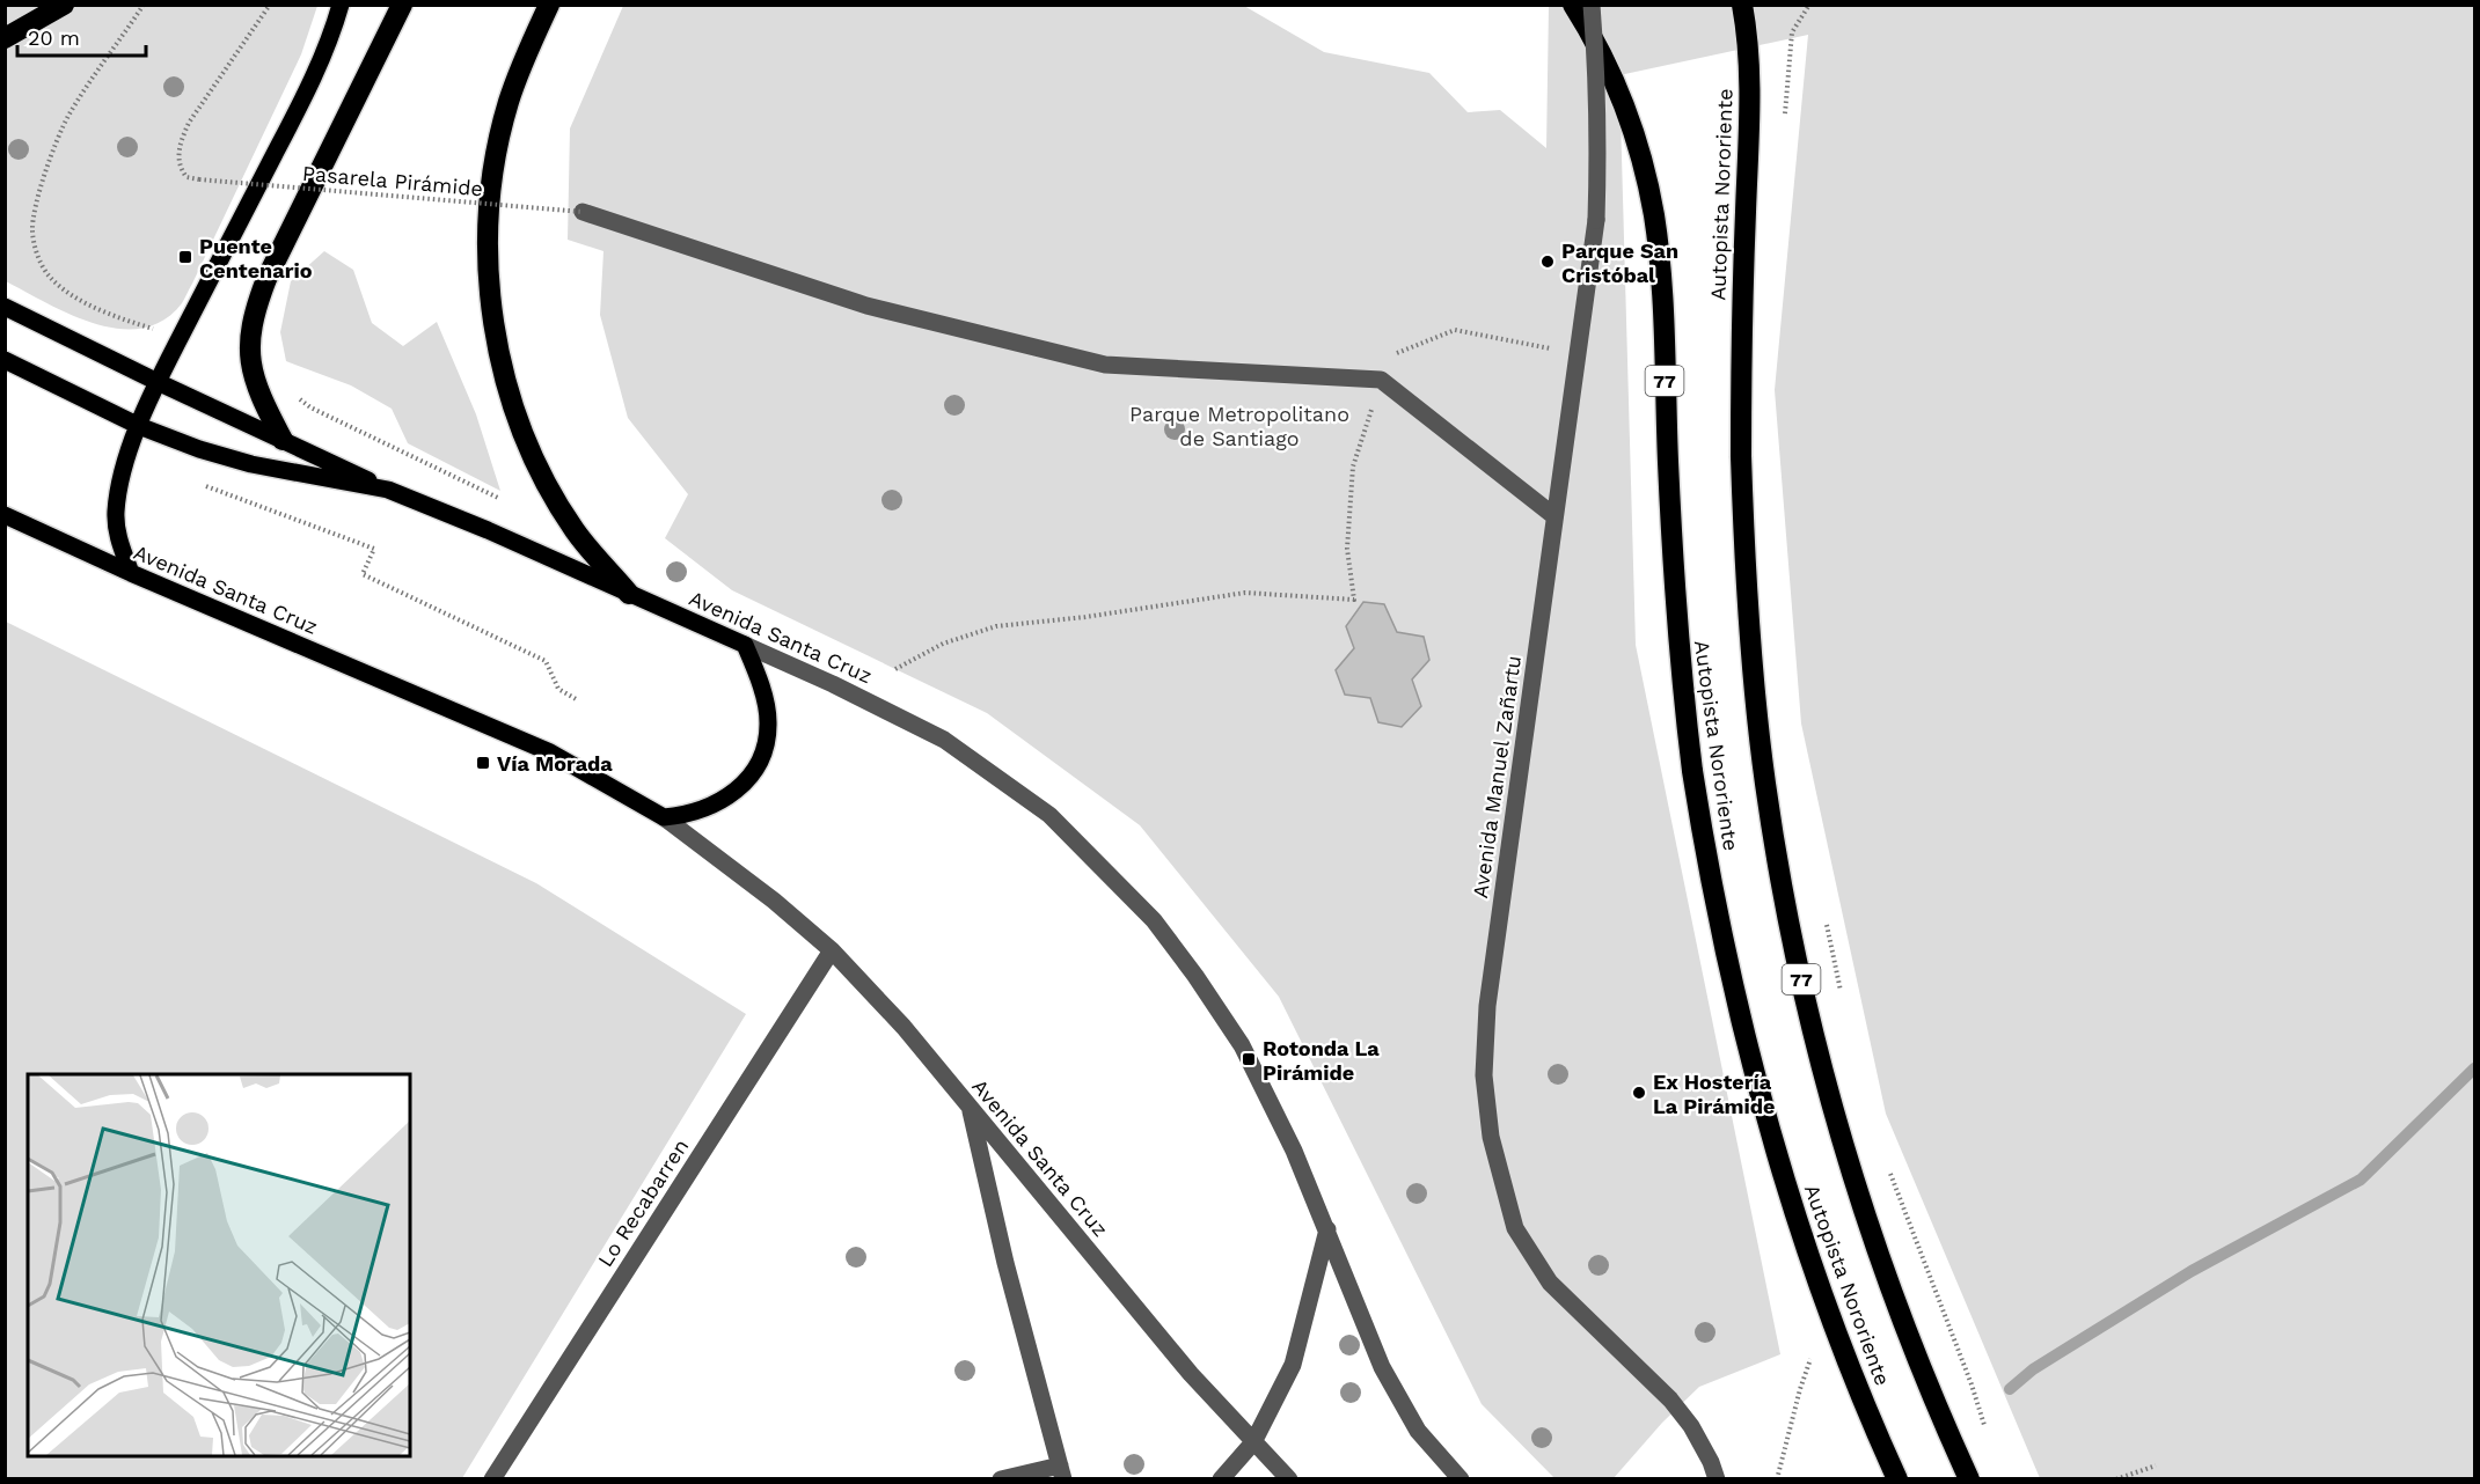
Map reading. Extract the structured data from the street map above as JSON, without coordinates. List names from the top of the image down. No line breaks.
{"streets":{"highway":["Autopista Nororiente","77"],"main road":["Avenida Santa Cruz"],"street":["Avenida Manuel Zañartu","Lo Recabarren"],"path":["Pasarela Pirámide"]},"crossings":[["Avenida Santa Cruz","Lo Recabarren"]],"parks":["Parque Metropolitano de Santiago"],"places":{"transit":["Puente Centenario","Vía Morada","Rotonda La Pirámide"],"other":["Parque San Cristóbal","Ex Hostería La Pirámide"]},"scale_bar":"20 m"}
